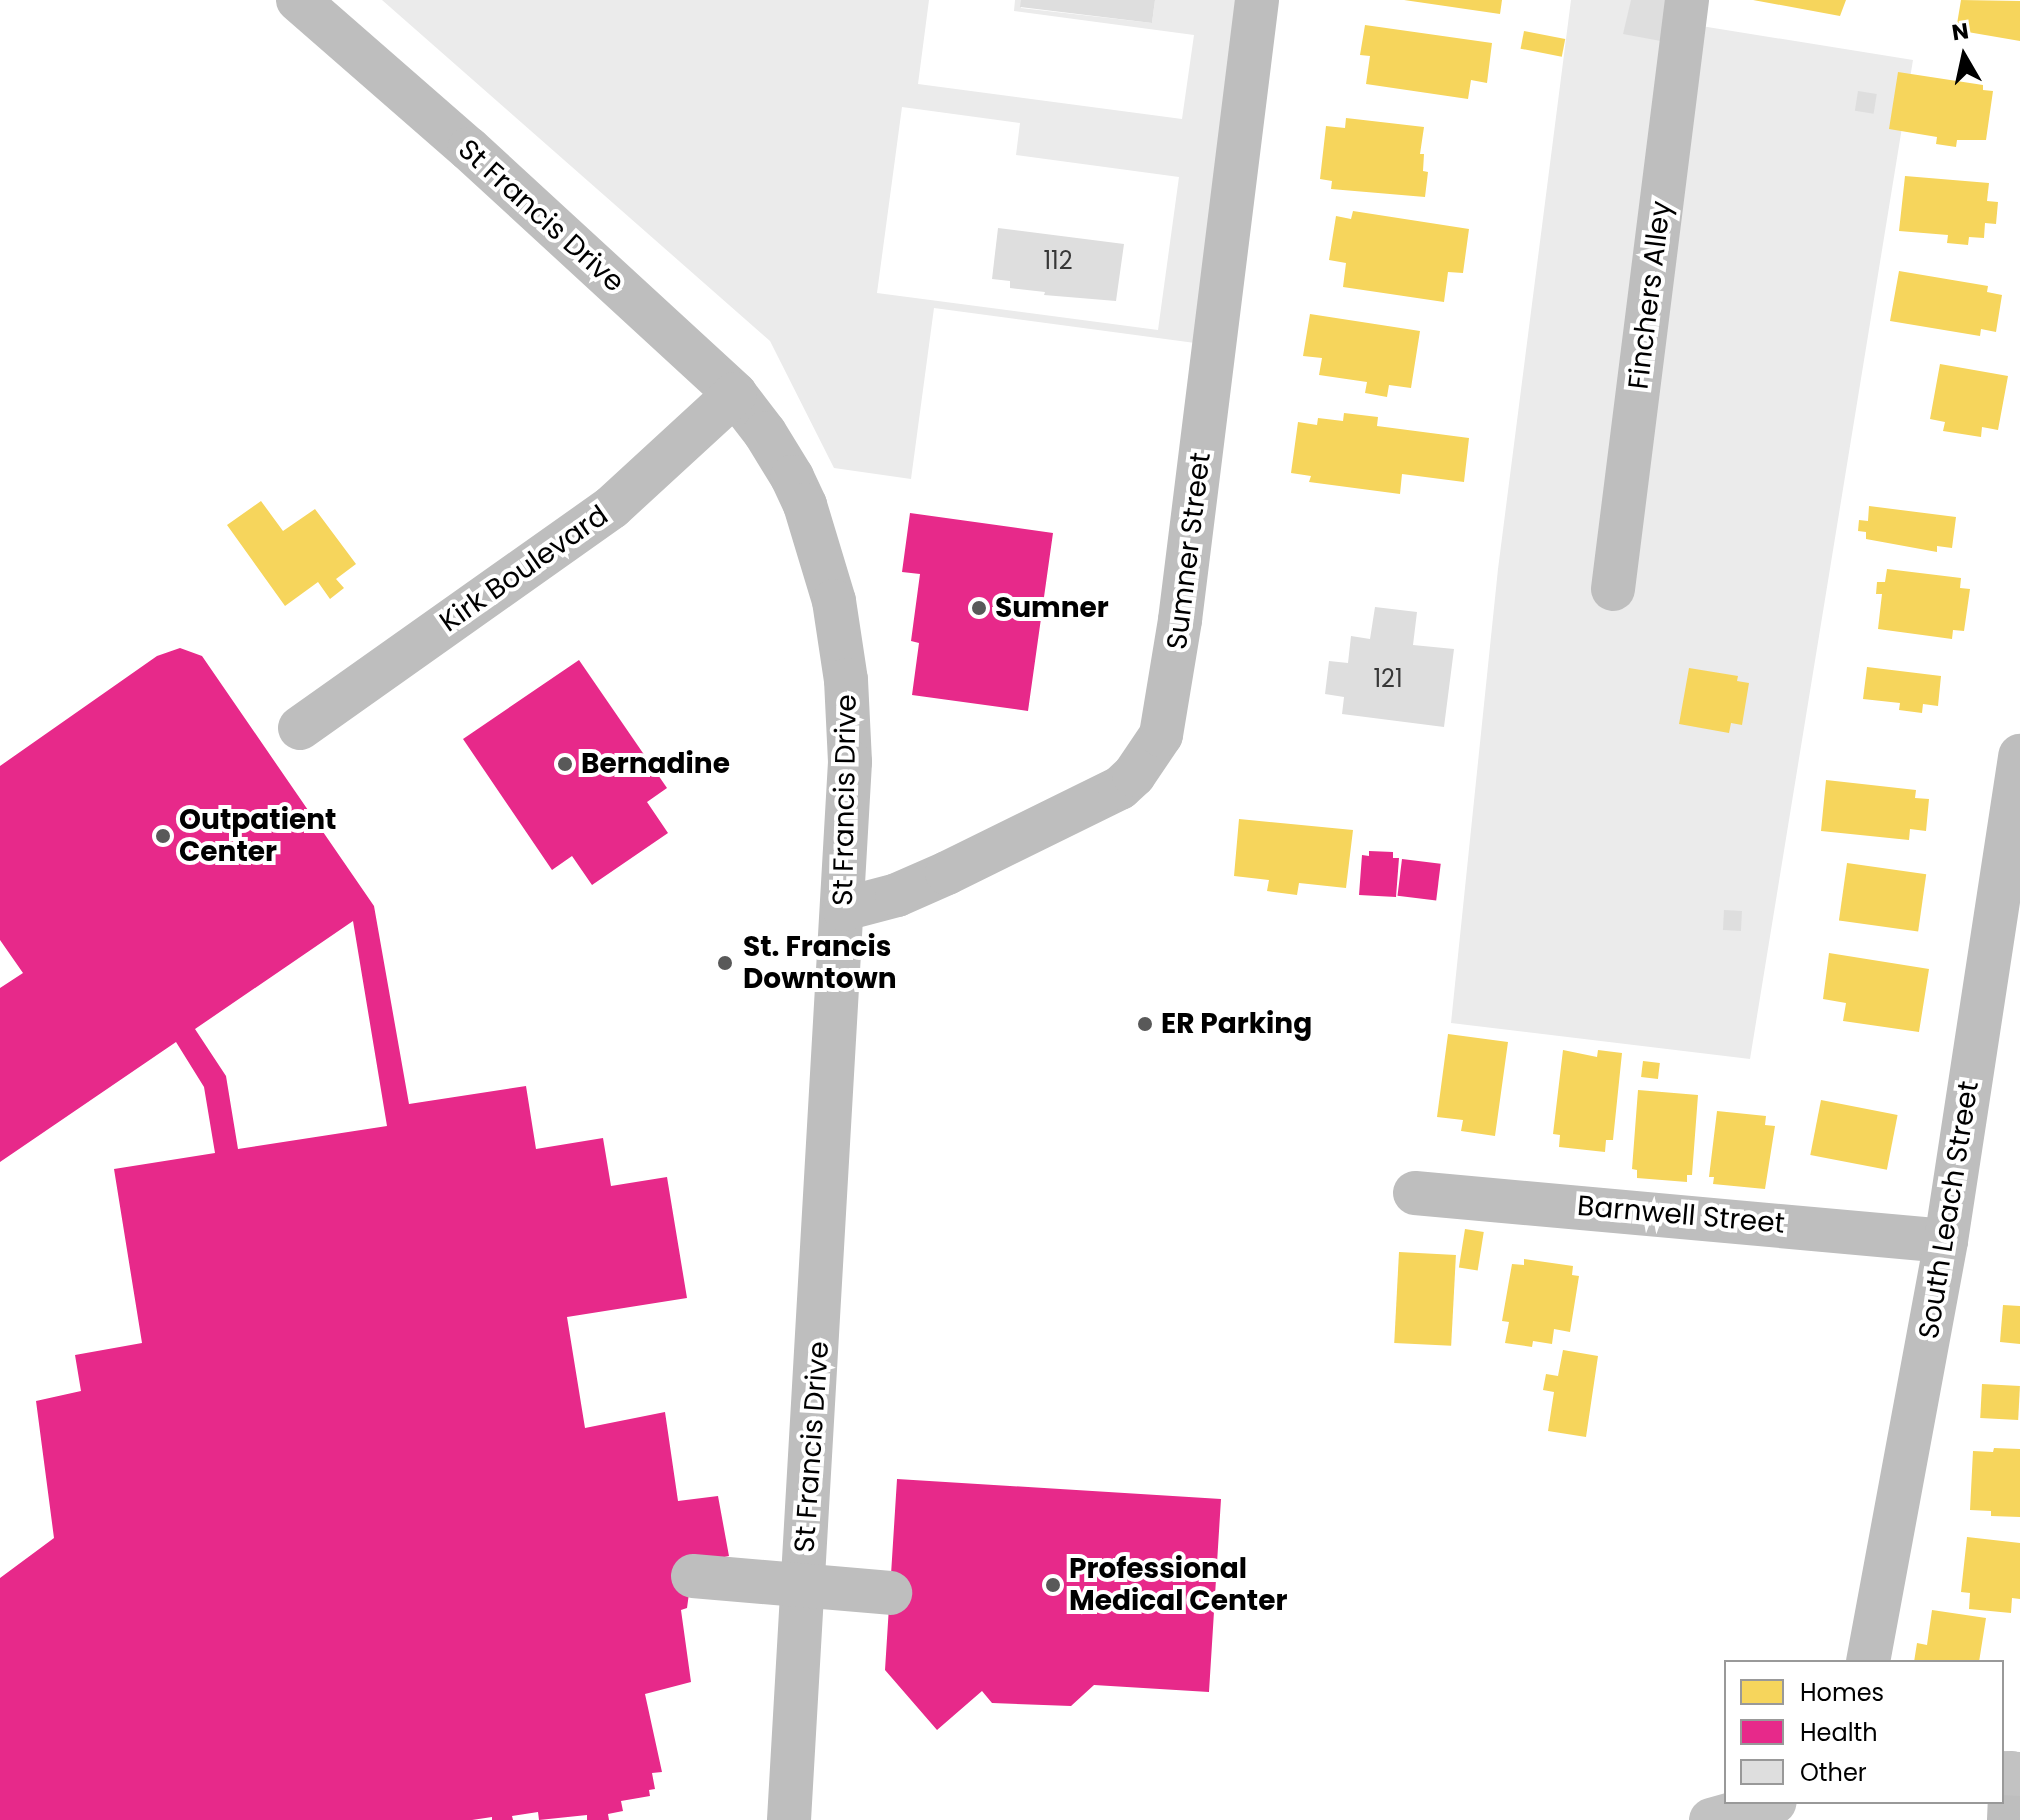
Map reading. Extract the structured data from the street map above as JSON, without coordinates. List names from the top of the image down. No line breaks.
{"streets":{"street":["St Francis Drive","Finchers Alley","Sumner Street","Kirk Boulevard","South Leach Street","Barnwell Street"]},"crossings":[["St Francis Drive","Sumner Street"],["St Francis Drive","Kirk Boulevard"],["South Leach Street","Barnwell Street"]],"places":["Sumner","Bernadine","Outpatient Center","St. Francis Downtown","ER Parking","Professional Medical Center"],"house_numbers":["112","121"],"legend":["Homes","Health","Other"],"north":"top"}
